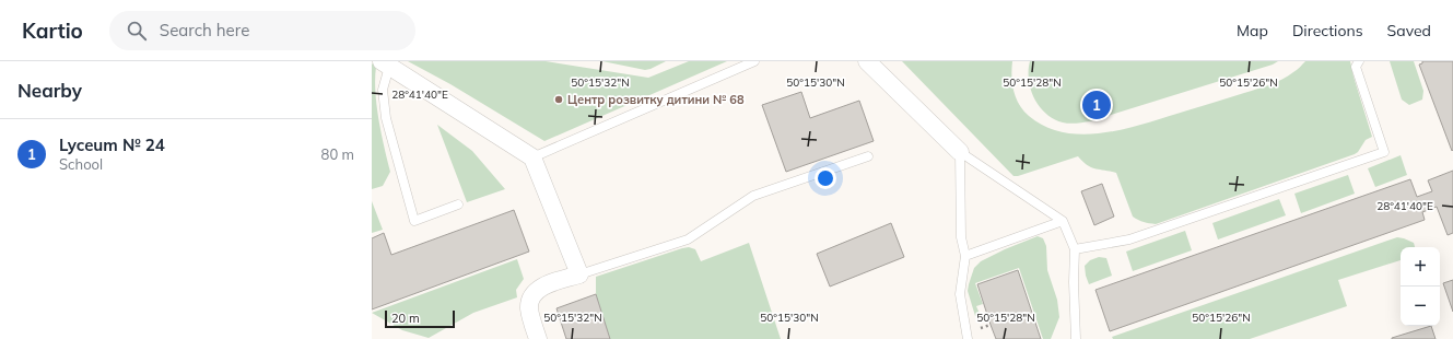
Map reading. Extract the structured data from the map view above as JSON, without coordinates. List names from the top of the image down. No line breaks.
{"places":["Центр розвитку дитини № 68"],"scale_bar":"20 m","page":{"header":"Kartio","search":"Search here","nav":["Map","Directions","Saved"],"heading":"Nearby","pins":"1","list":[{"mark":"1","name":"Lyceum № 24","note":"School","value":"80 m"}],"map_buttons":["+","−"],"scale":"20 m"},"coordinates":["50°15'32\"N","50°15'30\"N","50°15'28\"N","50°15'26\"N","28°41'40\"E"]}
